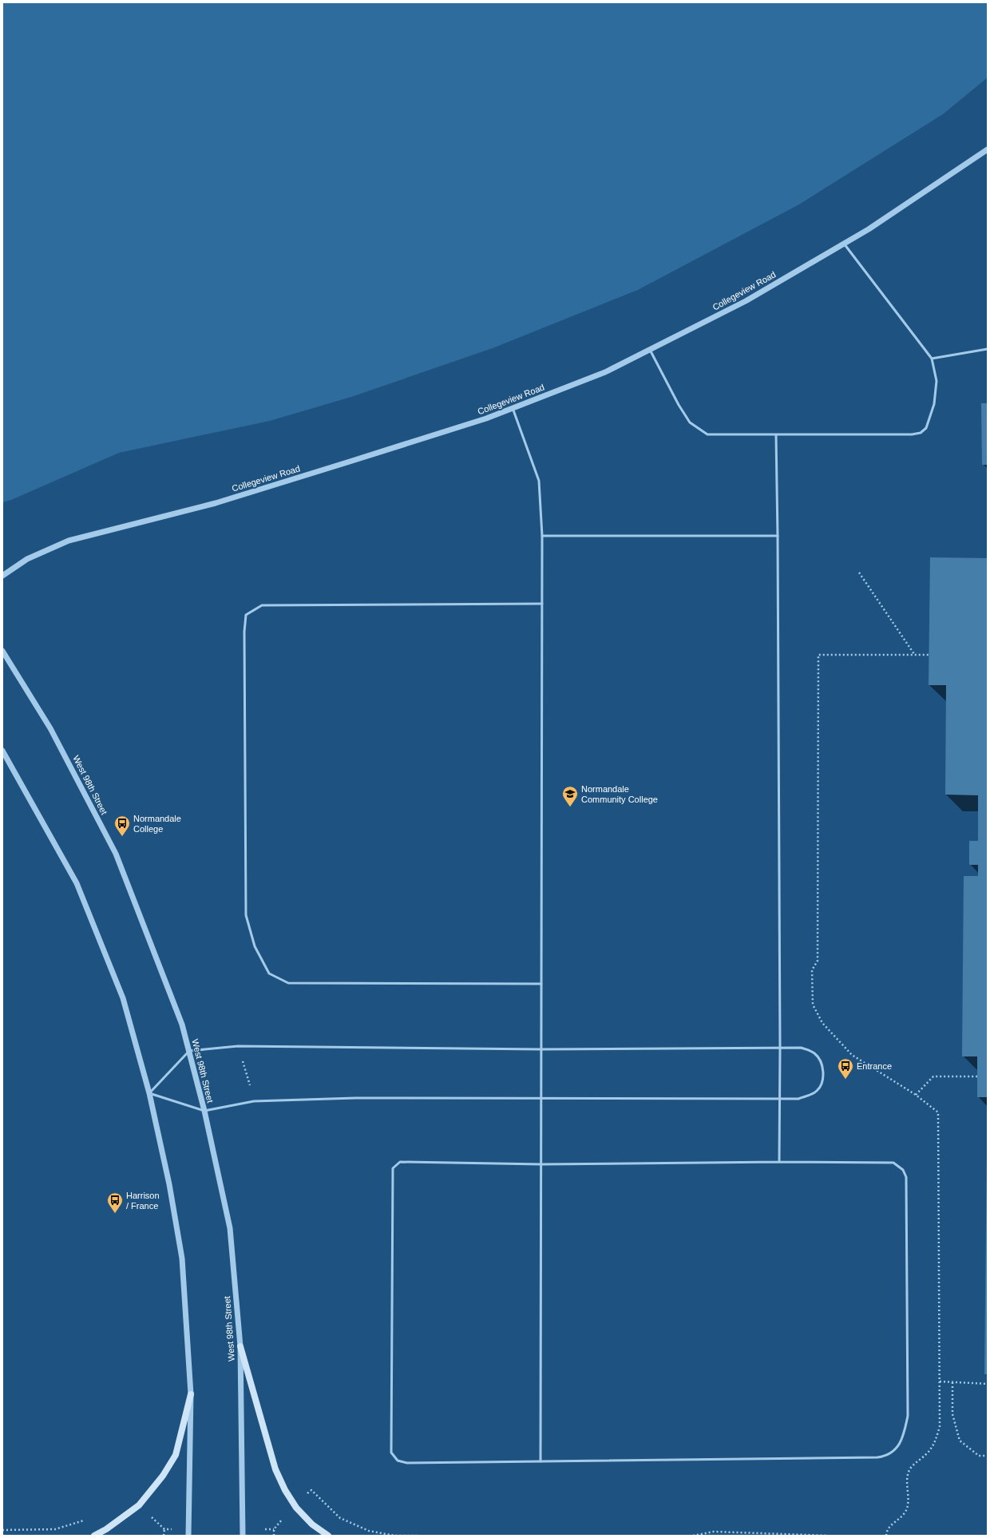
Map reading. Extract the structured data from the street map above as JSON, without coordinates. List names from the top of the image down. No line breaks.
{"streets":{"street":["Collegeview Road","West 98th Street"]},"places":{"school or university":["Normandale Community College"],"bus stop":["Normandale College","Entrance","Harrison / France"]}}
